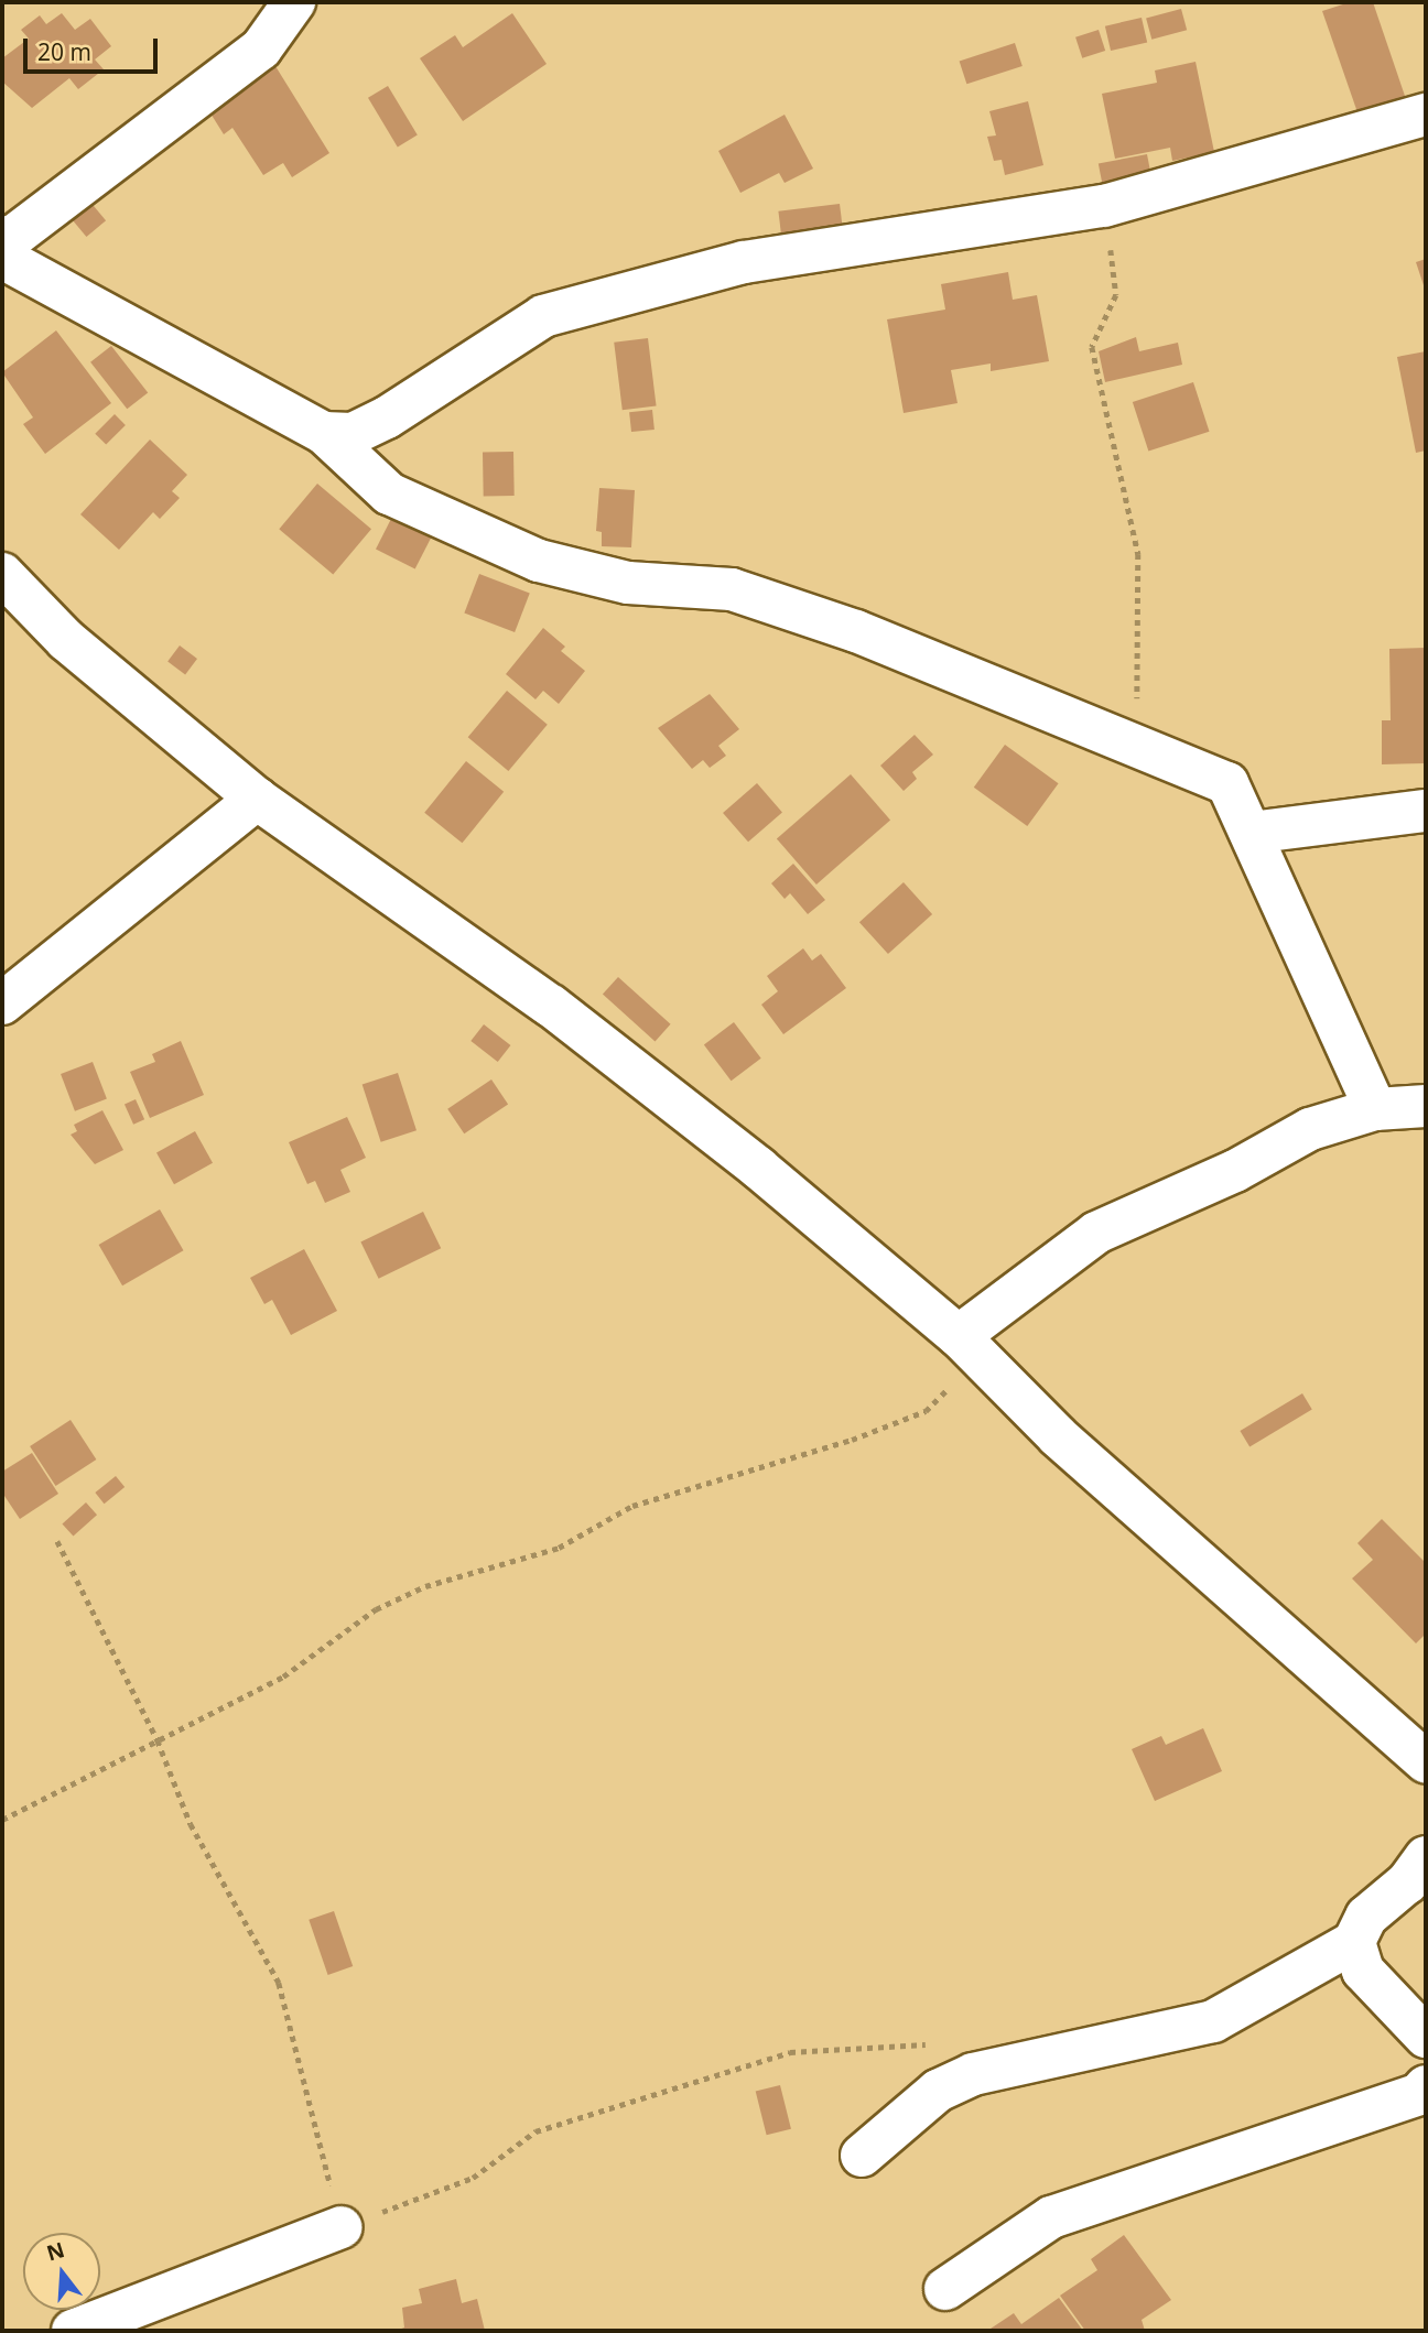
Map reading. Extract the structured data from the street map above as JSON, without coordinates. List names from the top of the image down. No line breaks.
{"scale_bar":"20 m","north":"top"}
